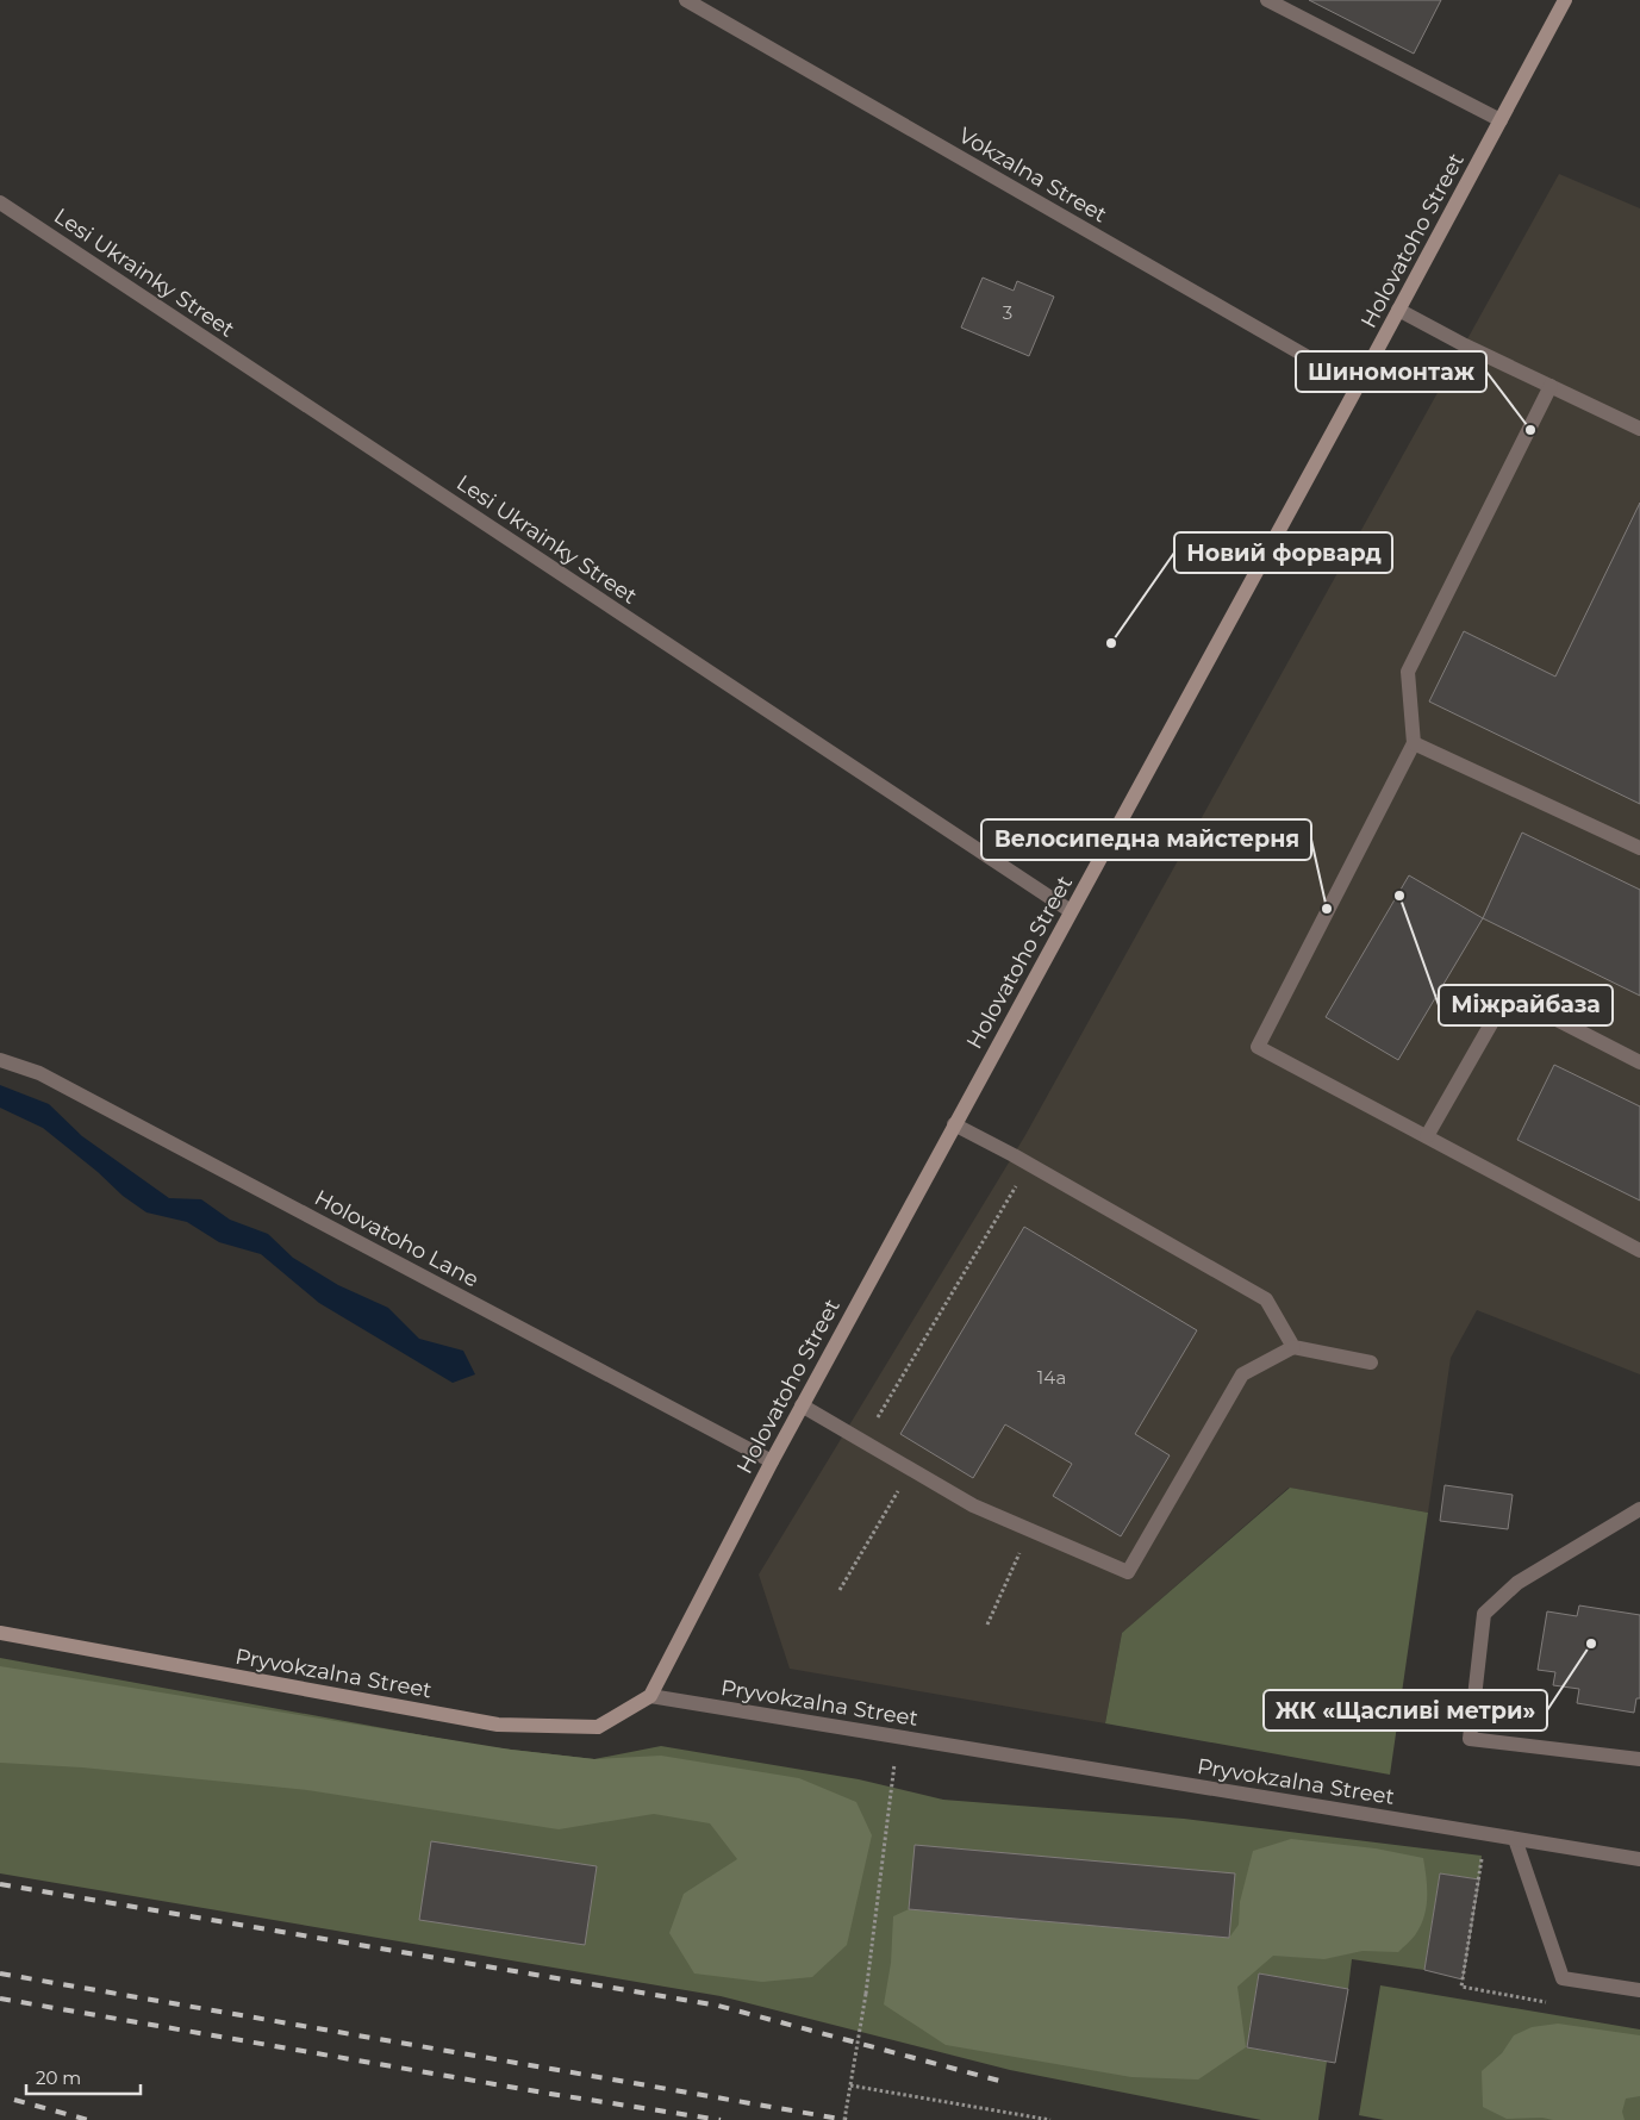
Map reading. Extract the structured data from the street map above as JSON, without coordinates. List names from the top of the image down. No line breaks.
{"streets":{"main road":["Holovatoho Street","Pryvokzalna Street"],"street":["Vokzalna Street","Lesi Ukrainky Street","Holovatoho Lane"]},"crossings":[["Vokzalna Street","Holovatoho Street"],["Holovatoho Street","Lesi Ukrainky Street"],["Holovatoho Street","Holovatoho Lane"],["Holovatoho Street","Pryvokzalna Street"]],"places":["Шиномонтаж","Новий форвард","Міжрайбаза","Велосипедна майстерня","ЖК «Щасливі метри»"],"house_numbers":["3","14а"],"scale_bar":"20 m"}
